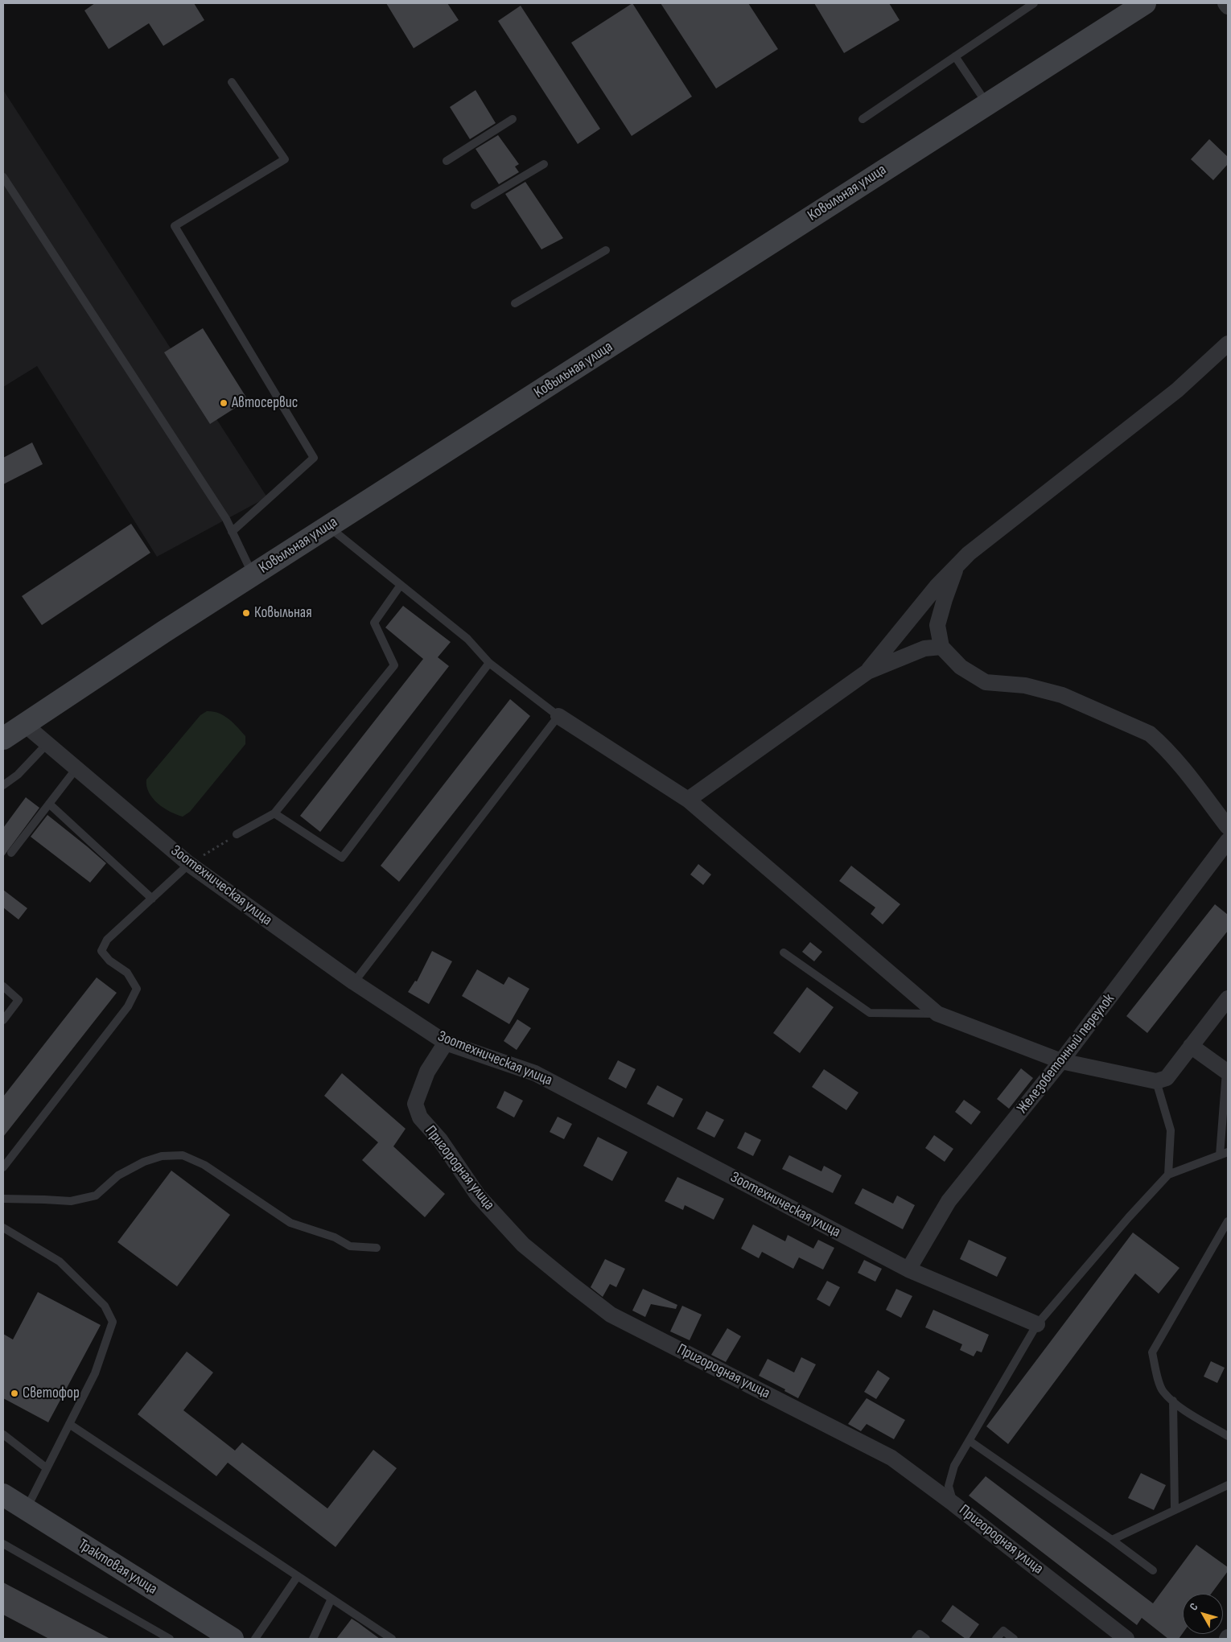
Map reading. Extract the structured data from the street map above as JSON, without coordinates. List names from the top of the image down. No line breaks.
{"streets":{"main road":["Ковыльная улица","Трактовая улица"],"street":["Зоотехническая улица","Железобетонный переулок","Пригородная улица"]},"crossings":[["Ковыльная улица","Зоотехническая улица"],["Зоотехническая улица","Железобетонный переулок"],["Зоотехническая улица","Пригородная улица"]],"places":["Автосервис","Ковыльная","Светофор"],"north":"top left"}
